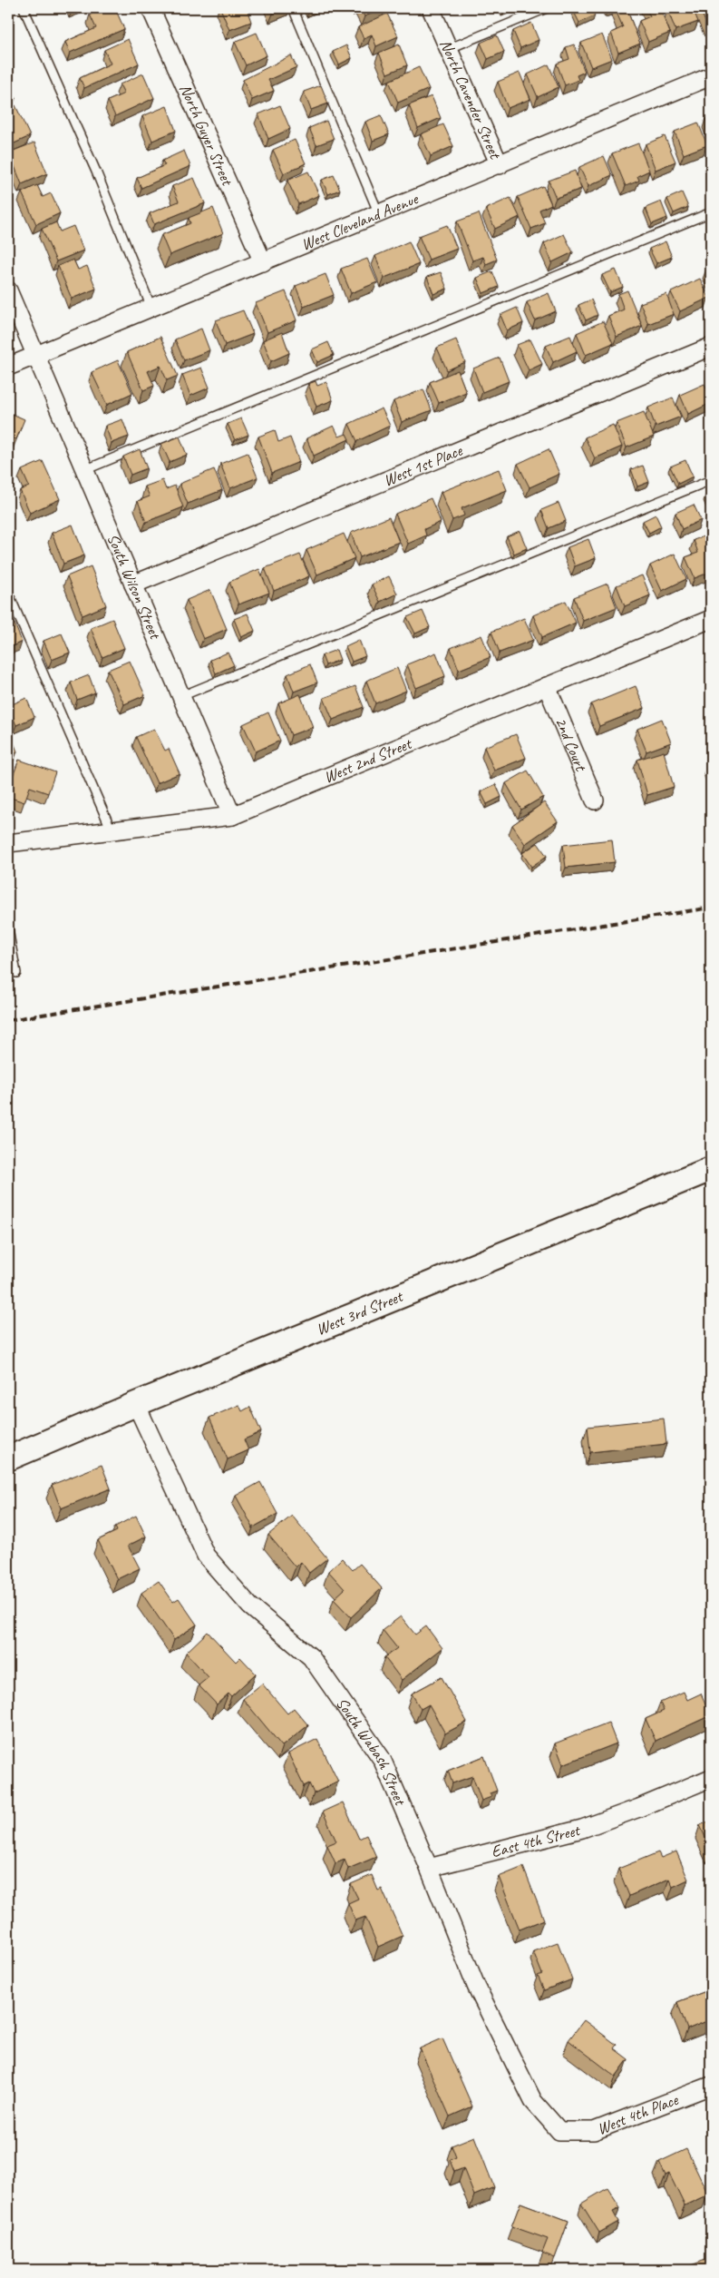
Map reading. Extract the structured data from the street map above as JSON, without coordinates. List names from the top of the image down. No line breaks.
{"streets":{"street":["North Cavender Street","North Guyer Street","West Cleveland Avenue","West 1st Place","South Wilson Street","2nd Court","West 2nd Street","West 3rd Street","South Wabash Street","East 4th Street","West 4th Place"]},"crossings":[["North Cavender Street","West Cleveland Avenue"],["North Guyer Street","West Cleveland Avenue"],["West Cleveland Avenue","South Wilson Street"],["West 1st Place","South Wilson Street"],["South Wilson Street","West 2nd Street"],["2nd Court","West 2nd Street"],["West 3rd Street","South Wabash Street"],["South Wabash Street","East 4th Street"],["South Wabash Street","West 4th Place"]]}
